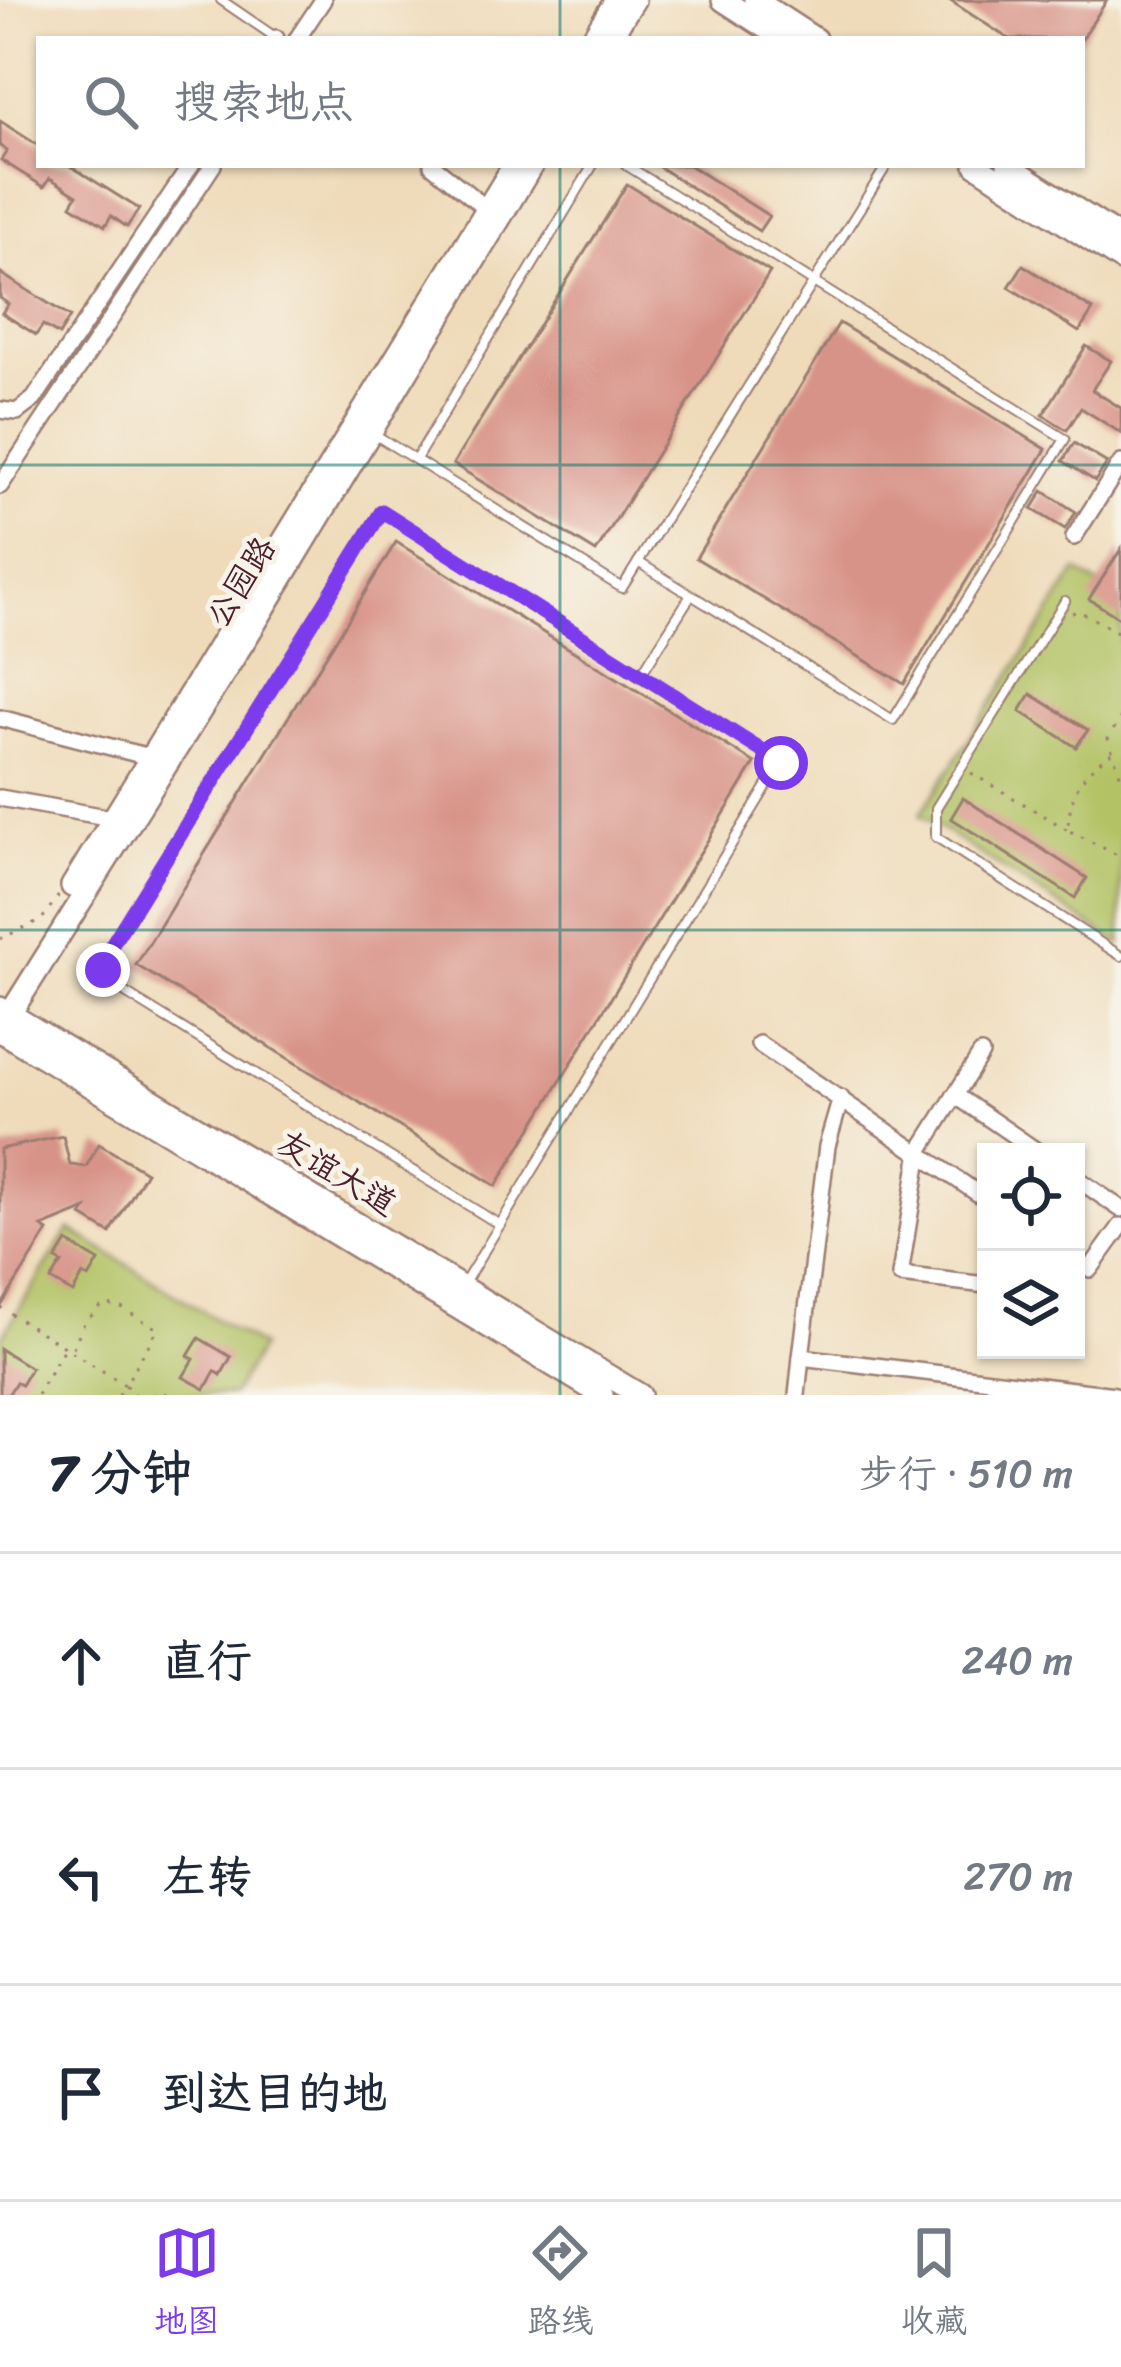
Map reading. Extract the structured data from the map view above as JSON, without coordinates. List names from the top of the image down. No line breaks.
{"streets":{"street":["公园路","友谊大道"]},"crossings":[["公园路","友谊大道"]],"page":{"search":"搜索地点","heading":["7 分钟","步行 · 510 m"],"list":[["直行","240 m"],["左转","270 m"],"到达目的地"],"nav":["地图","路线","收藏"]}}
